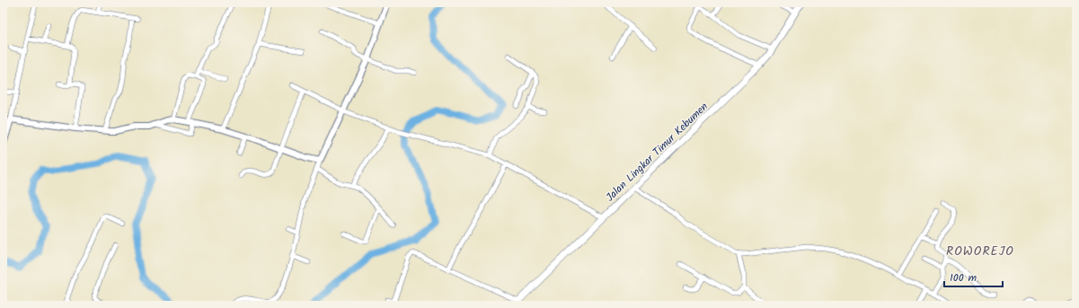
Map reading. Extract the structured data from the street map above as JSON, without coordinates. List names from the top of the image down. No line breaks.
{"streets":{"main road":["Jalan Lingkar Timur Kebumen"]},"districts":["ROWOREJO"],"scale_bar":"100 m"}
